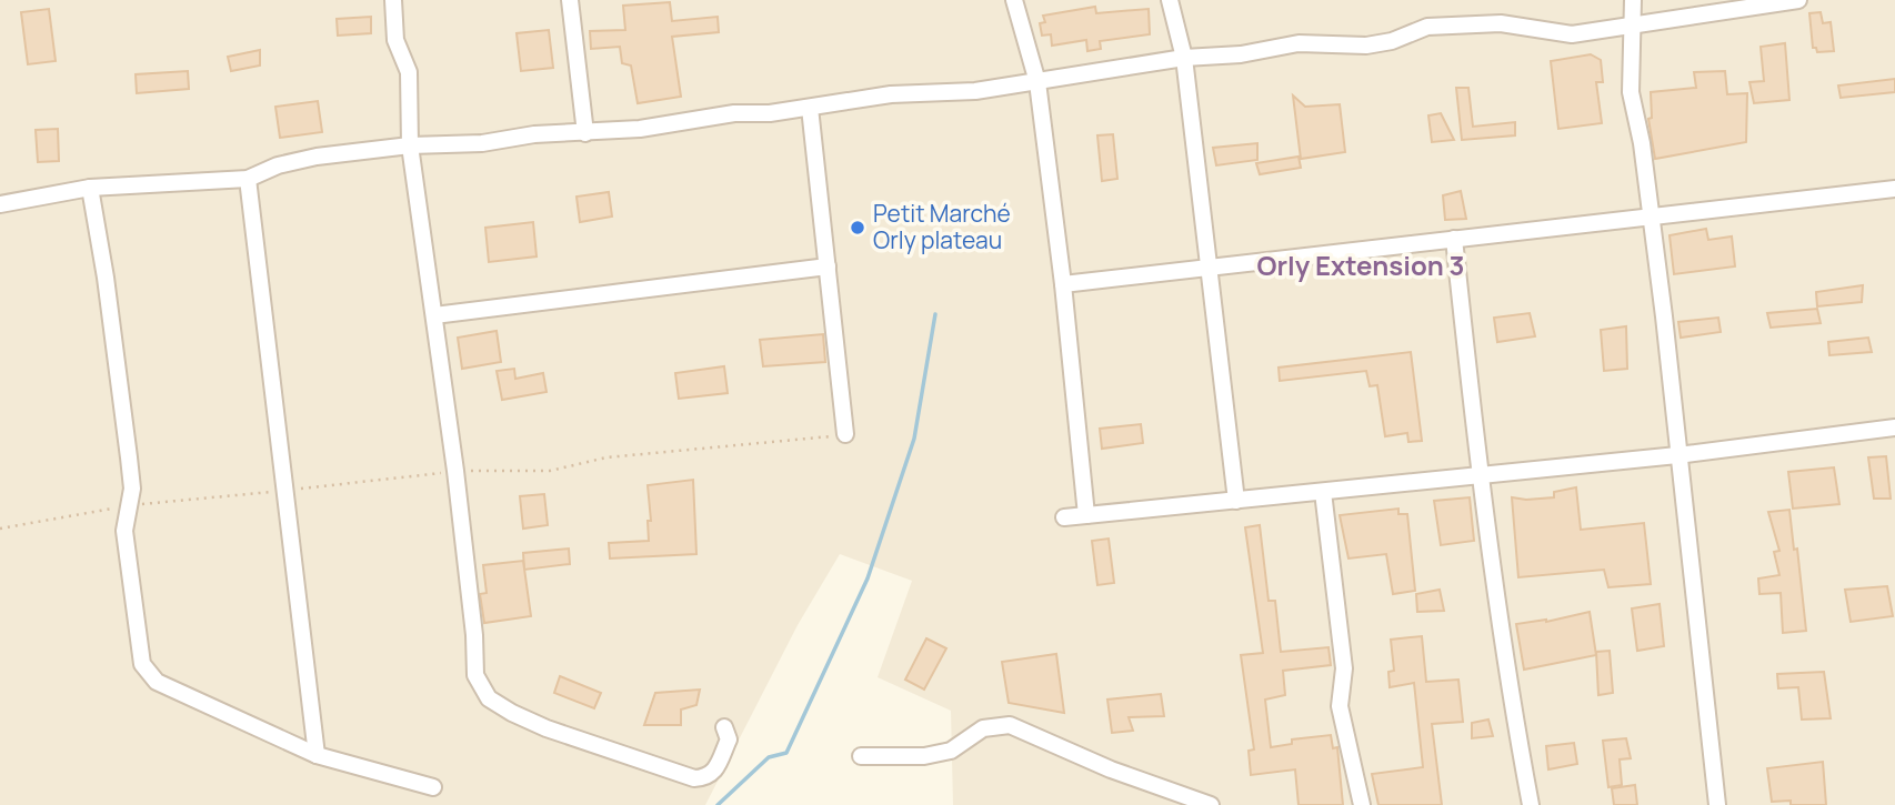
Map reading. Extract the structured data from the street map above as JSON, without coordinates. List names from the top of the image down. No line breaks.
{"districts":["Orly Extension 3"],"places":["Petit Marché Orly plateau"]}
